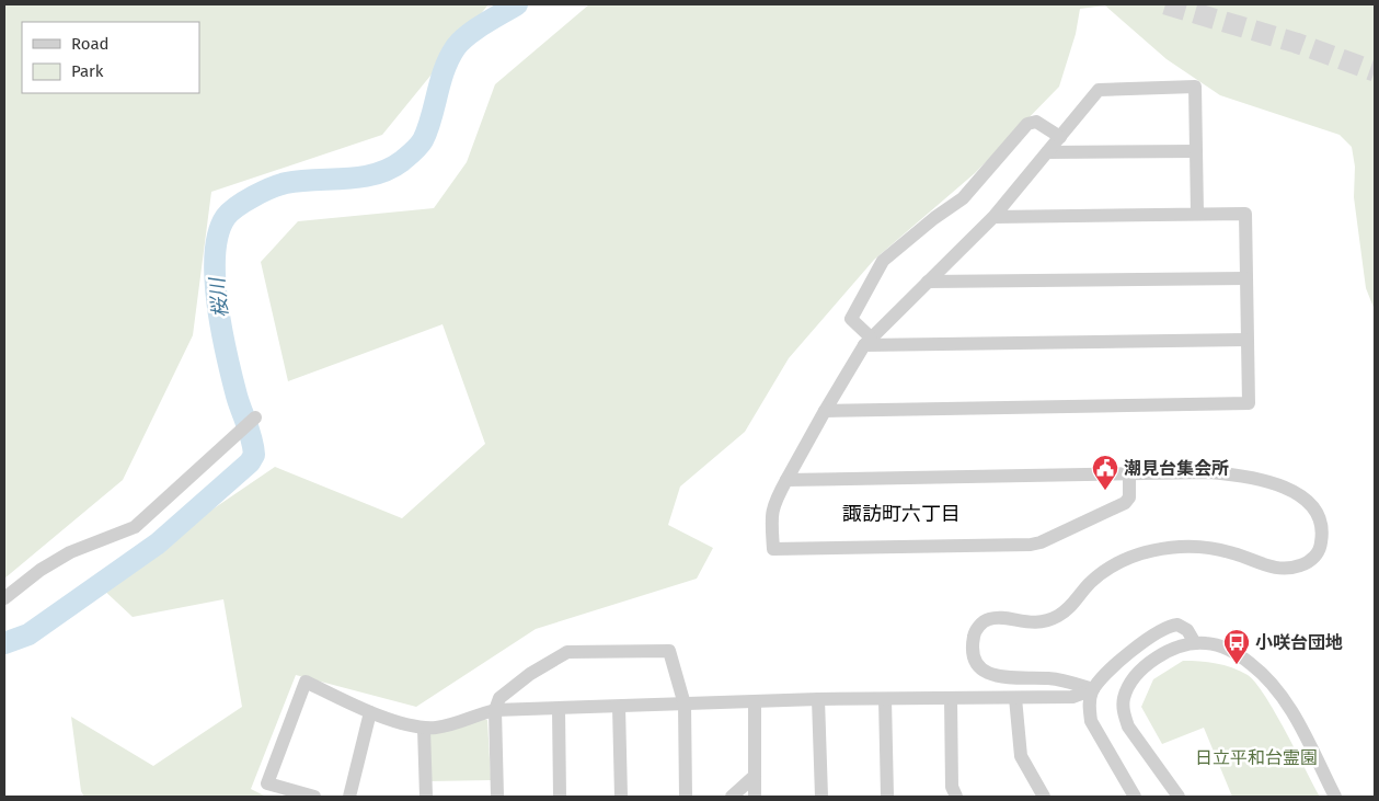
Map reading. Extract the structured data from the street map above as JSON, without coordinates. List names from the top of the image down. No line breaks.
{"districts":["諏訪町六丁目"],"water":["桜川"],"parks":["日立平和台霊園"],"places":{"public building":["潮見台集会所"],"bus stop":["小咲台団地"]},"legend":["Road","Park"]}
